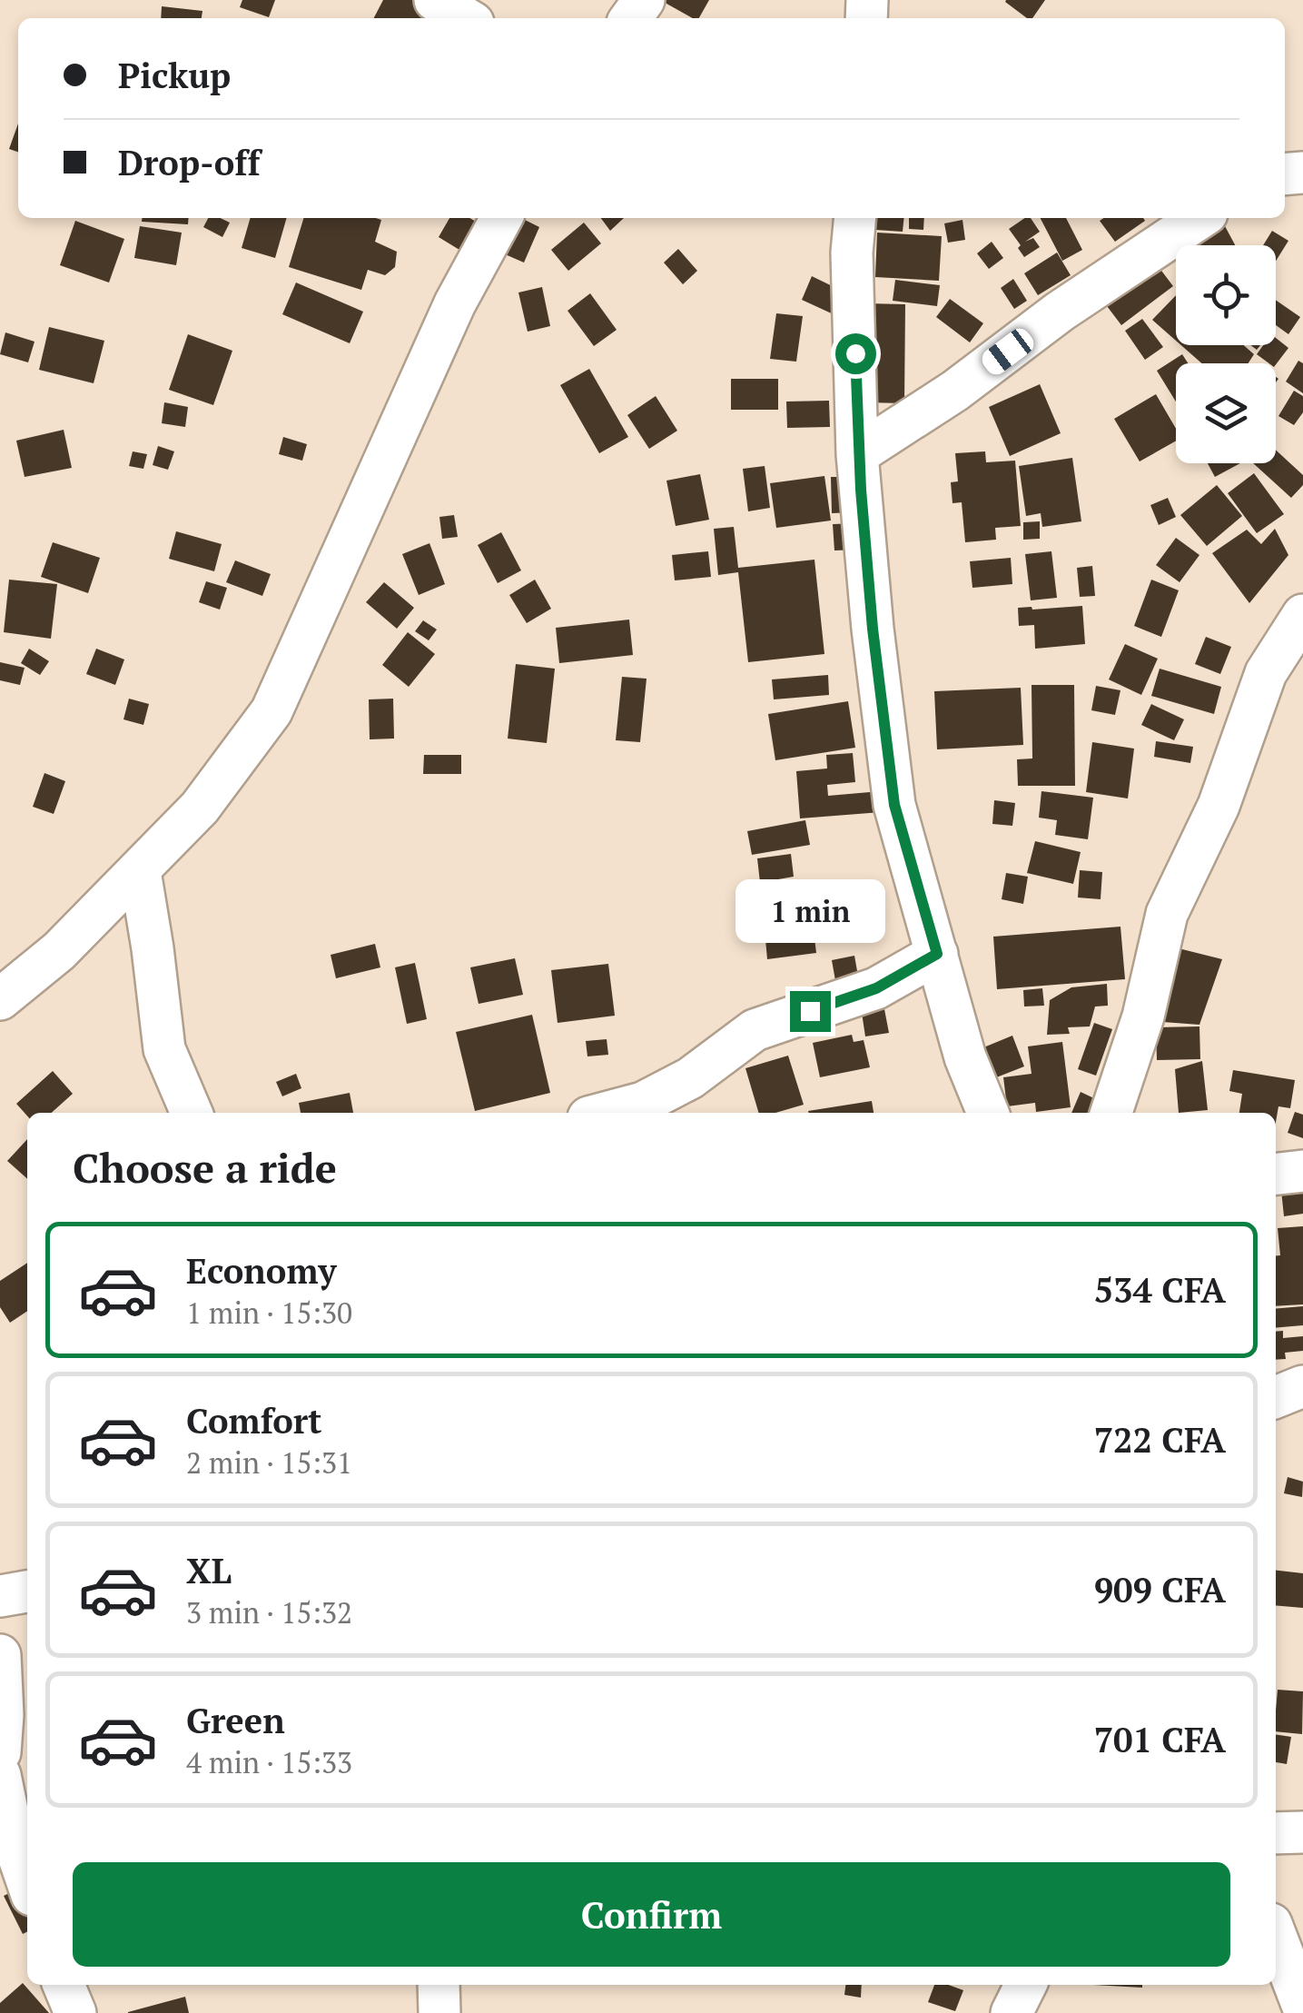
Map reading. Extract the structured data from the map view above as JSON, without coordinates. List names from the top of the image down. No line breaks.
{"page":{"banner":["Pickup","Drop-off"],"bubble":"1 min","heading":"Choose a ride","list":[{"name":"Economy","note":"1 min · 15:30","value":"534 CFA"},{"name":"Comfort","note":"2 min · 15:31","value":"722 CFA"},{"name":"XL","note":"3 min · 15:32","value":"909 CFA"},{"name":"Green","note":"4 min · 15:33","value":"701 CFA"}],"buttons":"Confirm"}}
